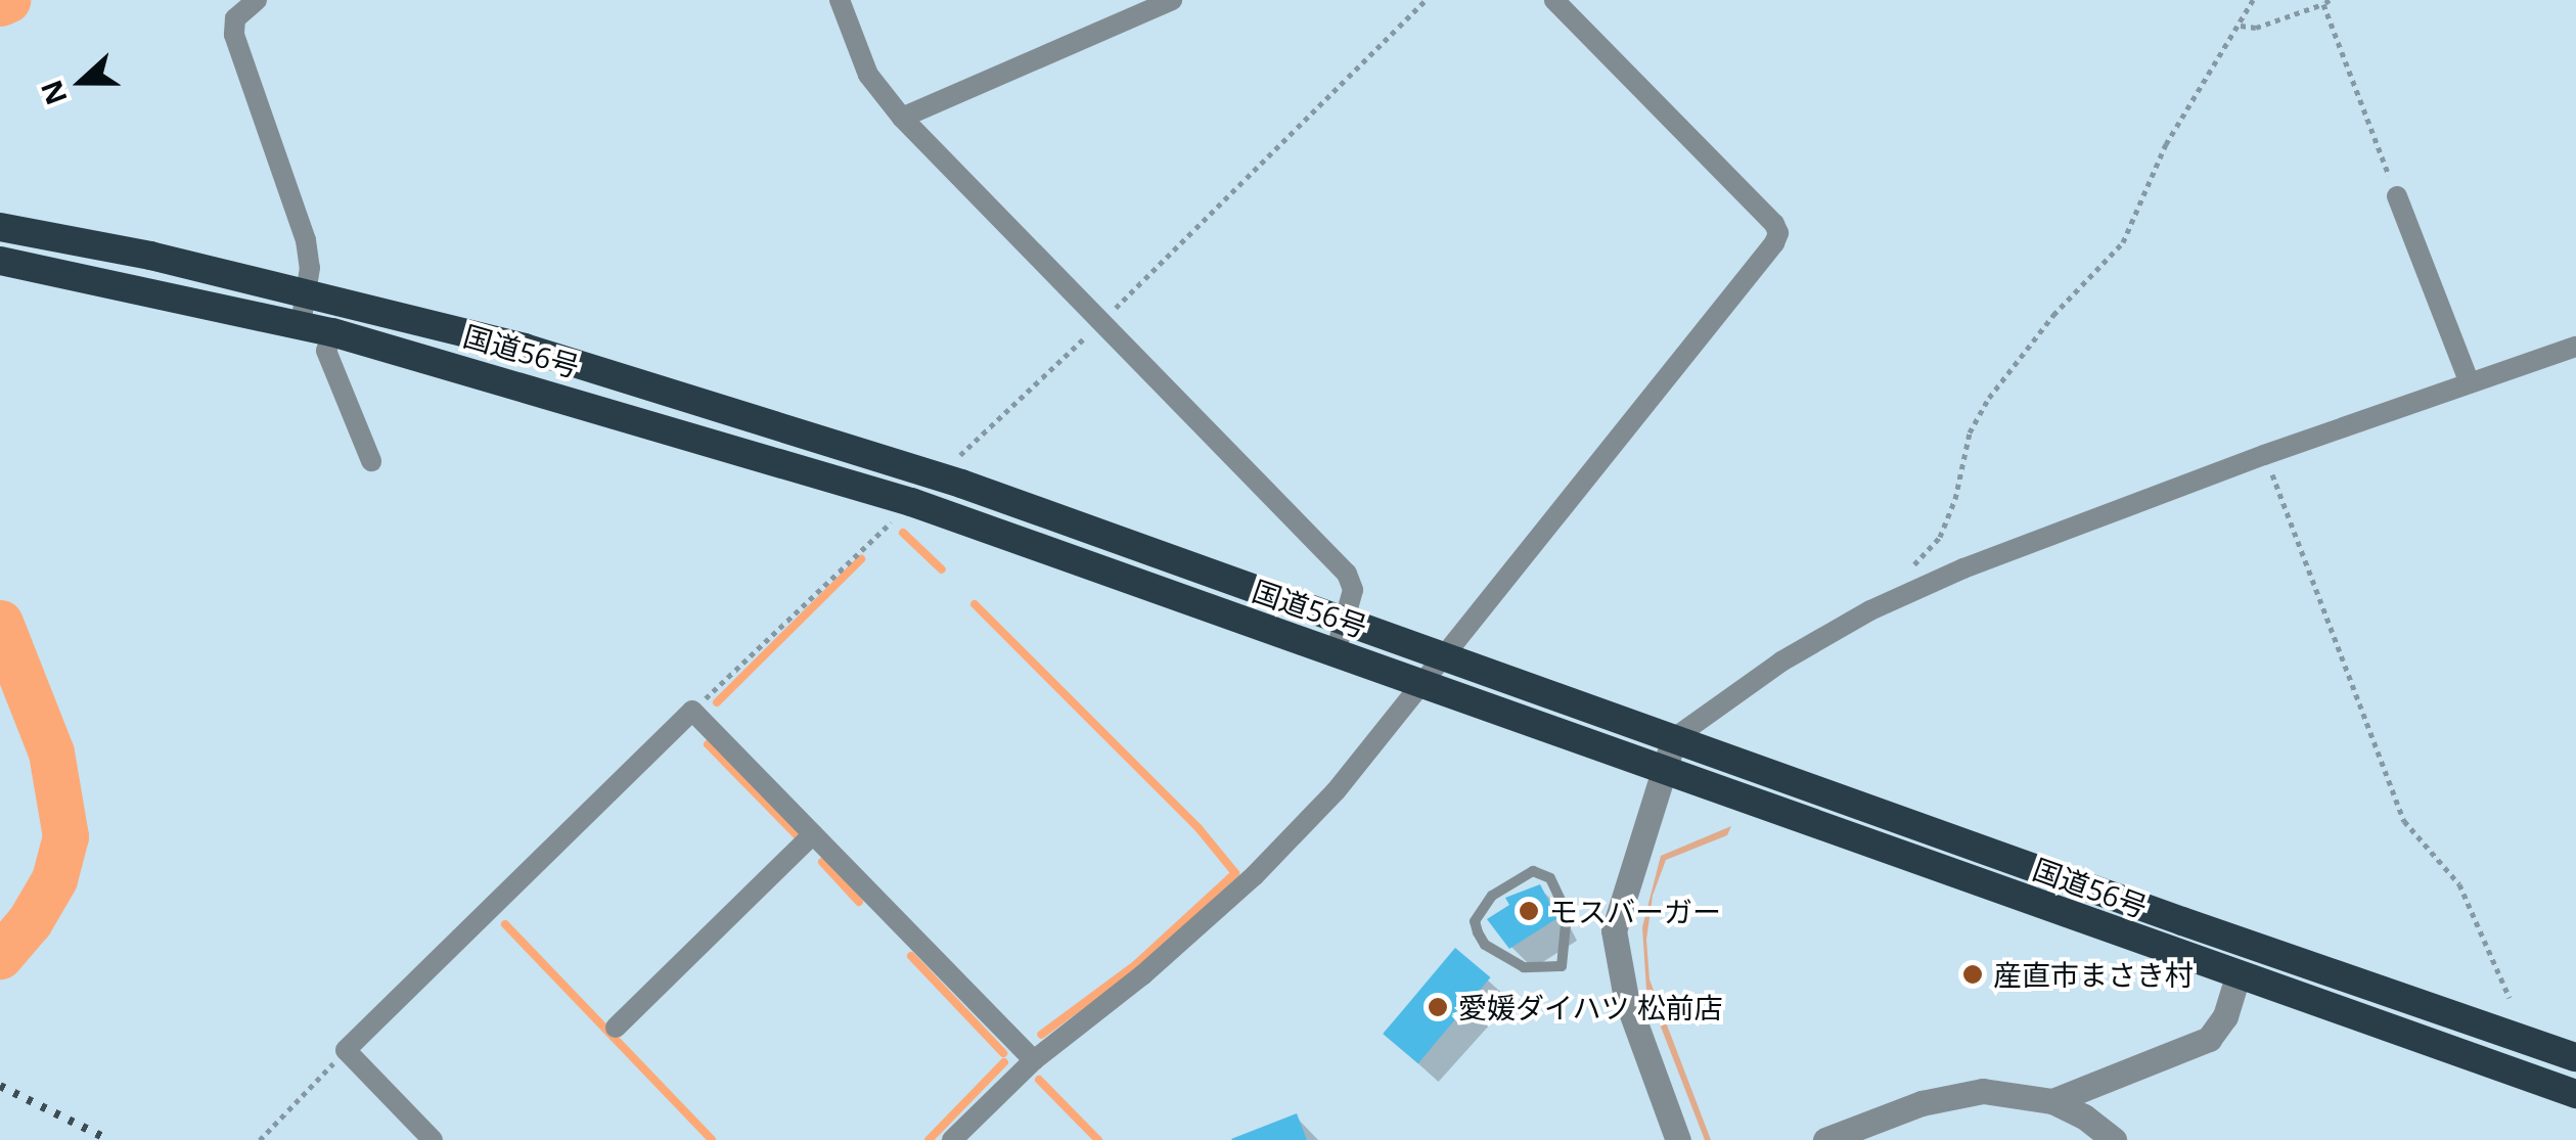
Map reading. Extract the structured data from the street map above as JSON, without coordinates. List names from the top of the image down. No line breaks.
{"streets":{"highway":["国道56号"]},"places":["モスバーガー","産直市まさき村","愛媛ダイハツ 松前店"],"north":"left"}
